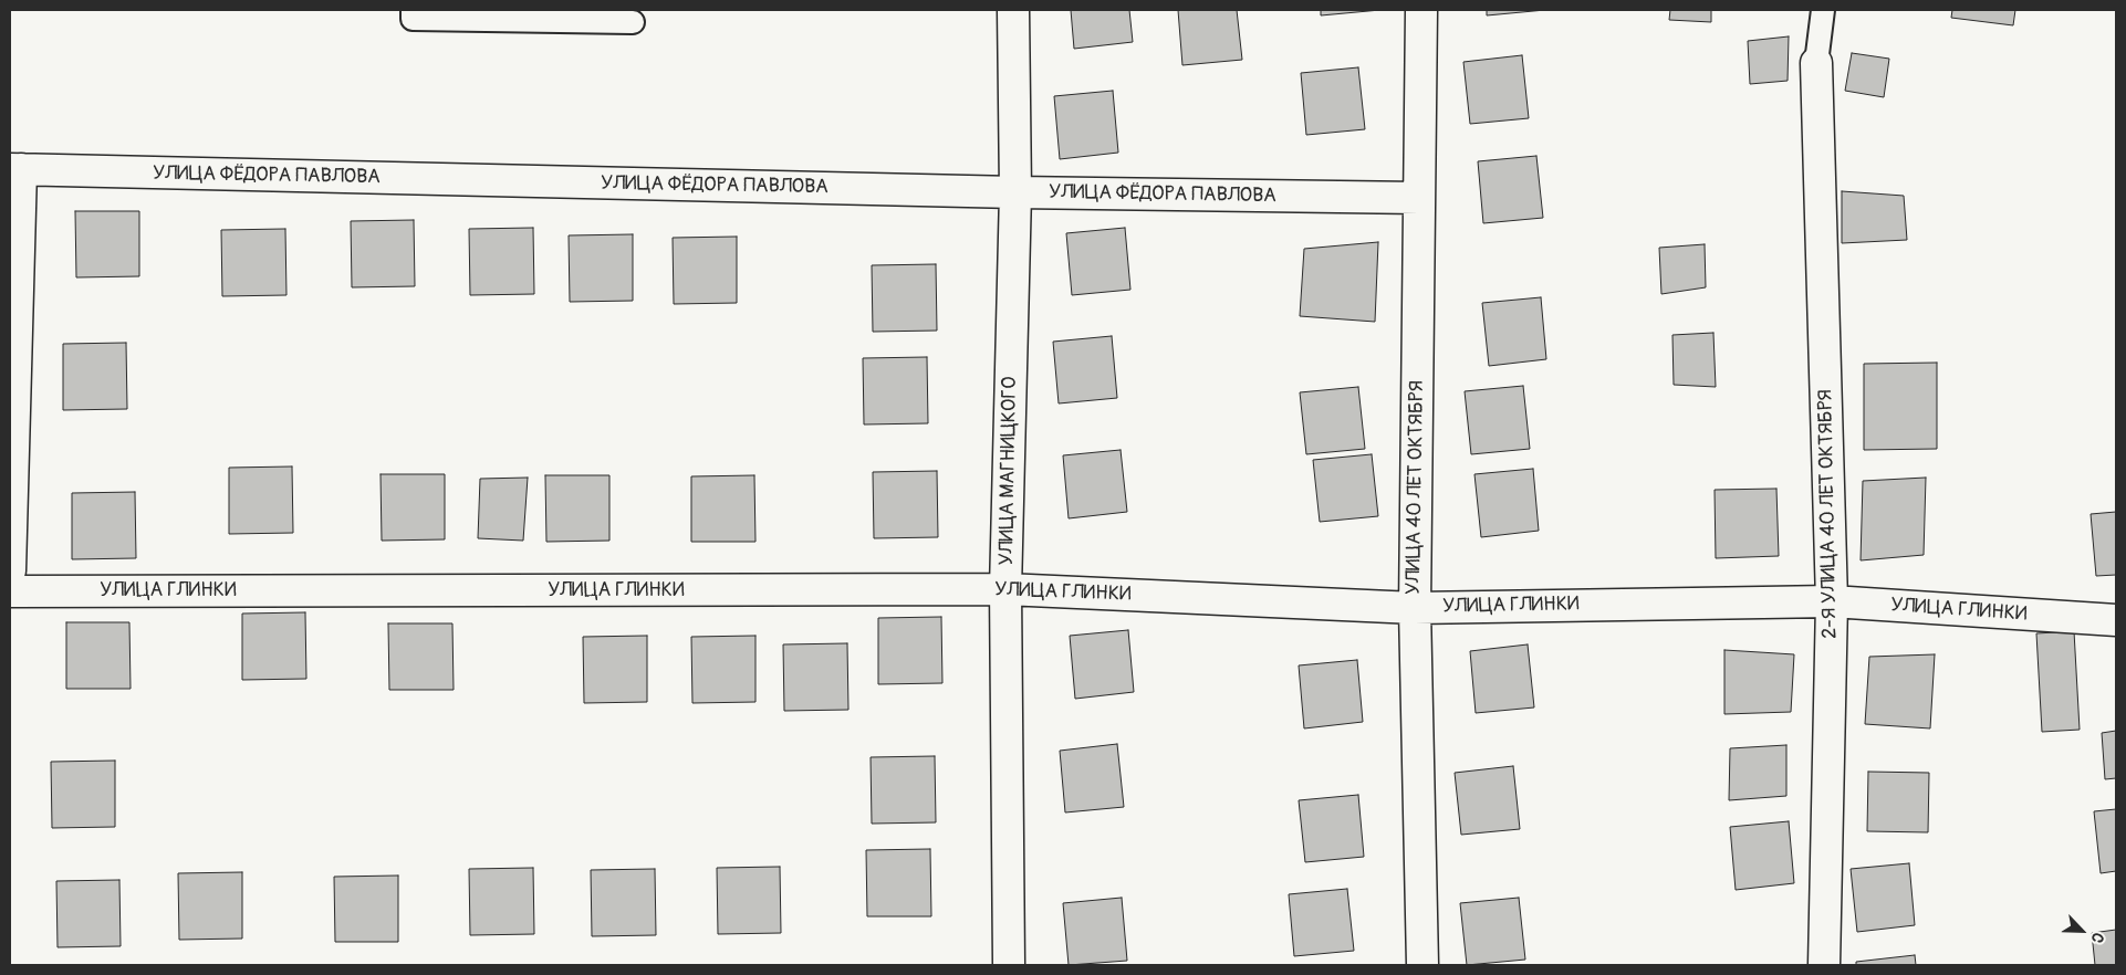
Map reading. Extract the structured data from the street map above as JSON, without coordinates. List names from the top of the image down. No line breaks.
{"streets":{"street":["УЛИЦА ФЁДОРА ПАВЛОВА","УЛИЦА МАГНИЦКОГО","УЛИЦА 40 ЛЕТ ОКТЯБРЯ","2-Я УЛИЦА 40 ЛЕТ ОКТЯБРЯ","УЛИЦА ГЛИНКИ"]},"crossings":[["УЛИЦА ФЁДОРА ПАВЛОВА","УЛИЦА МАГНИЦКОГО"],["УЛИЦА ФЁДОРА ПАВЛОВА","УЛИЦА 40 ЛЕТ ОКТЯБРЯ"],["УЛИЦА МАГНИЦКОГО","УЛИЦА ГЛИНКИ"],["УЛИЦА 40 ЛЕТ ОКТЯБРЯ","УЛИЦА ГЛИНКИ"],["2-Я УЛИЦА 40 ЛЕТ ОКТЯБРЯ","УЛИЦА ГЛИНКИ"]],"north":"bottom right"}
